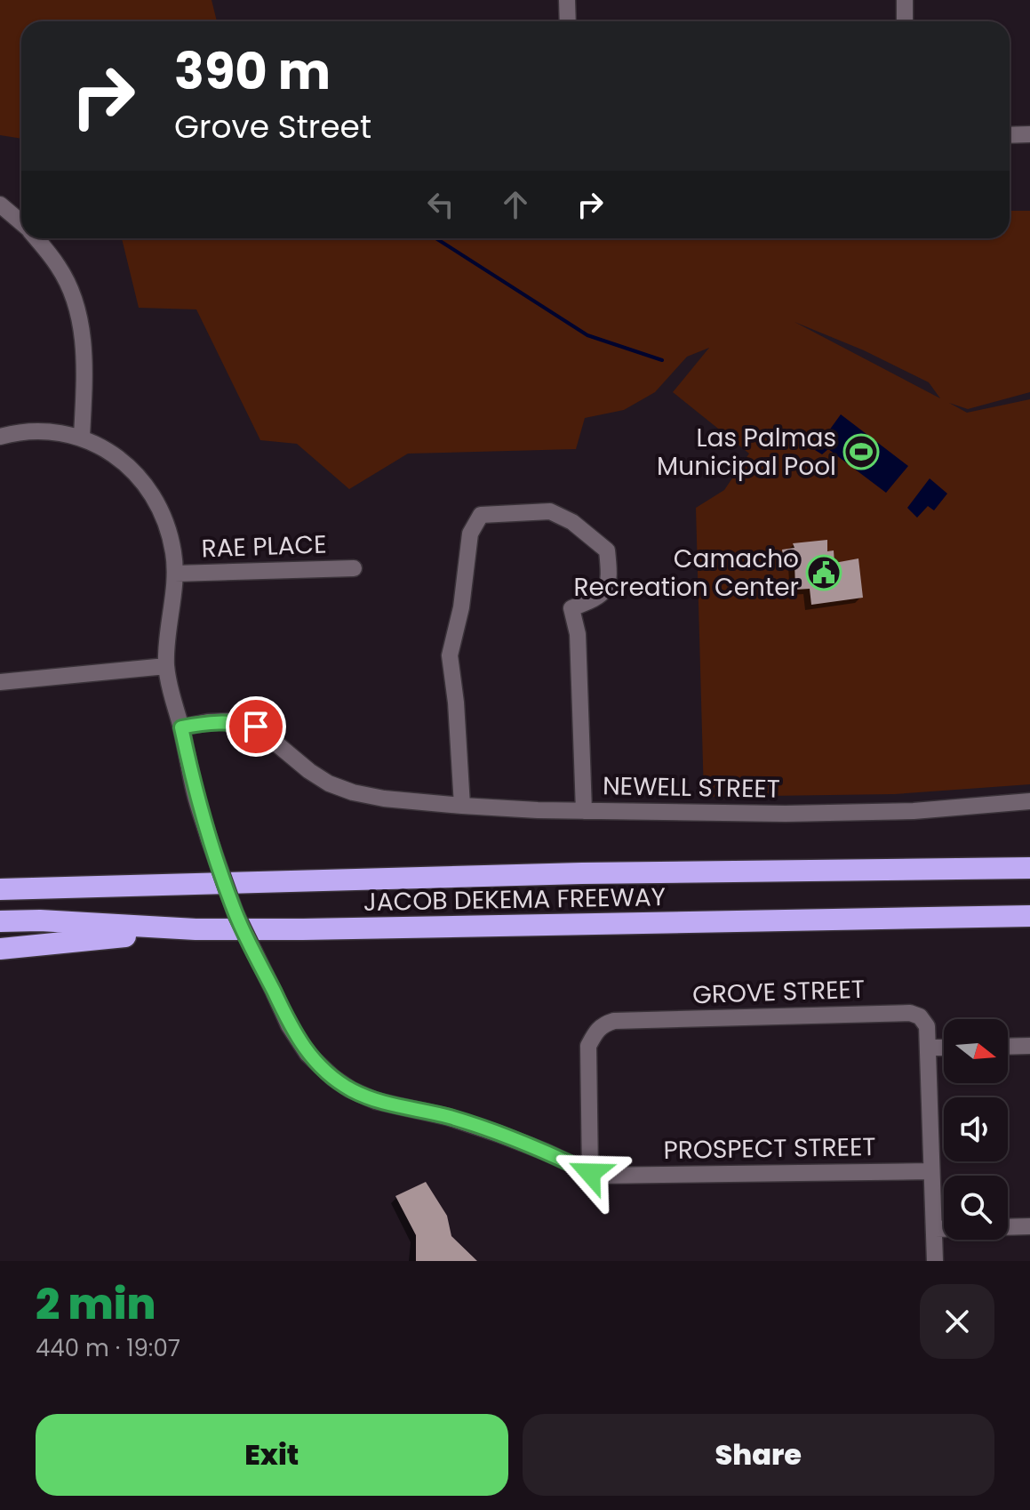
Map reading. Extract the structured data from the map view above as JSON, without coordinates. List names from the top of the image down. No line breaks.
{"streets":{"highway":["JACOB DEKEMA FREEWAY"],"street":["RAE PLACE","NEWELL STREET","GROVE STREET","PROSPECT STREET"]},"crossings":[["NEWELL STREET","PROSPECT STREET"],["GROVE STREET","PROSPECT STREET"]],"places":{"sports":["Las Palmas Municipal Pool"],"public building":["Camacho Recreation Center"]},"north":"right","page":{"turn":["390 m","Grove Street"],"heading":["2 min","440 m · 19:07"],"buttons":["Exit","Share"]}}
